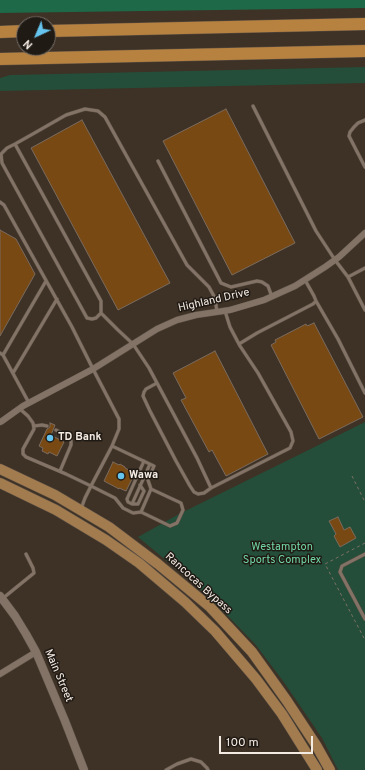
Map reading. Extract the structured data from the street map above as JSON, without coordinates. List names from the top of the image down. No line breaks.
{"streets":{"main road":["Rancocas Bypass"],"street":["Highland Drive","Main Street"]},"parks":["Westampton Sports Complex"],"places":["TD Bank","Wawa"],"scale_bar":"100 m","north":"bottom left"}
